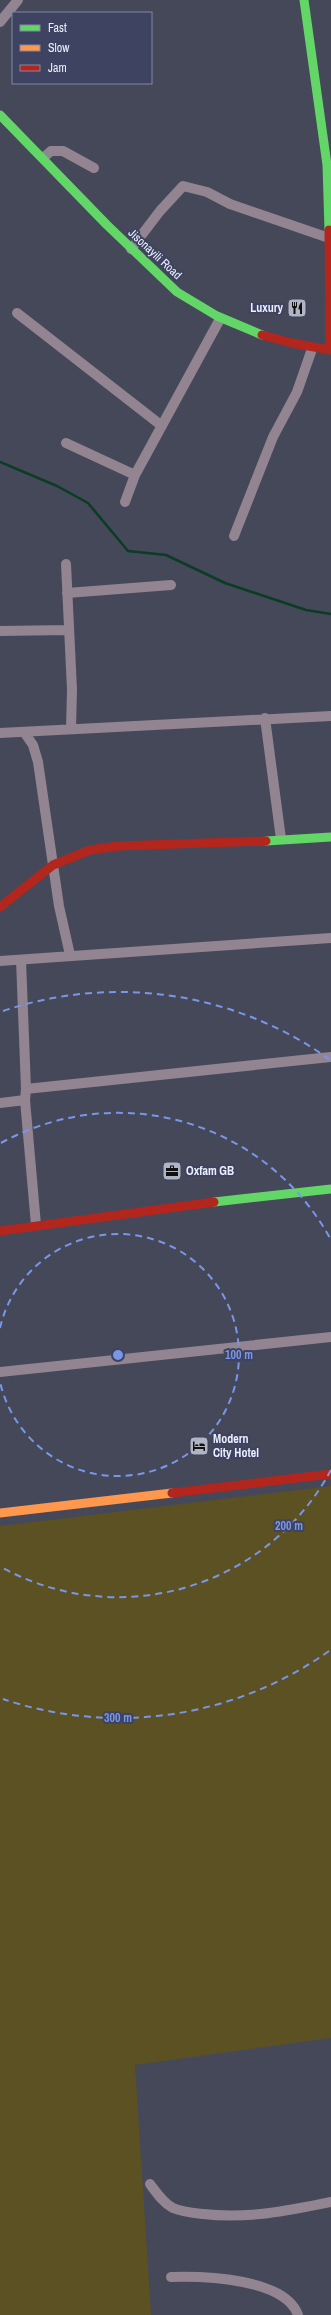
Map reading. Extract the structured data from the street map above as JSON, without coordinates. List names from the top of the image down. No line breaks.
{"streets":{"street":["Jisonayili Road"]},"places":{"restaurant":["Luxury"],"office":["Oxfam GB"],"hotel":["Modern City Hotel"]},"legend":["Fast","Slow","Jam"],"rings":["100 m","200 m","300 m"]}
